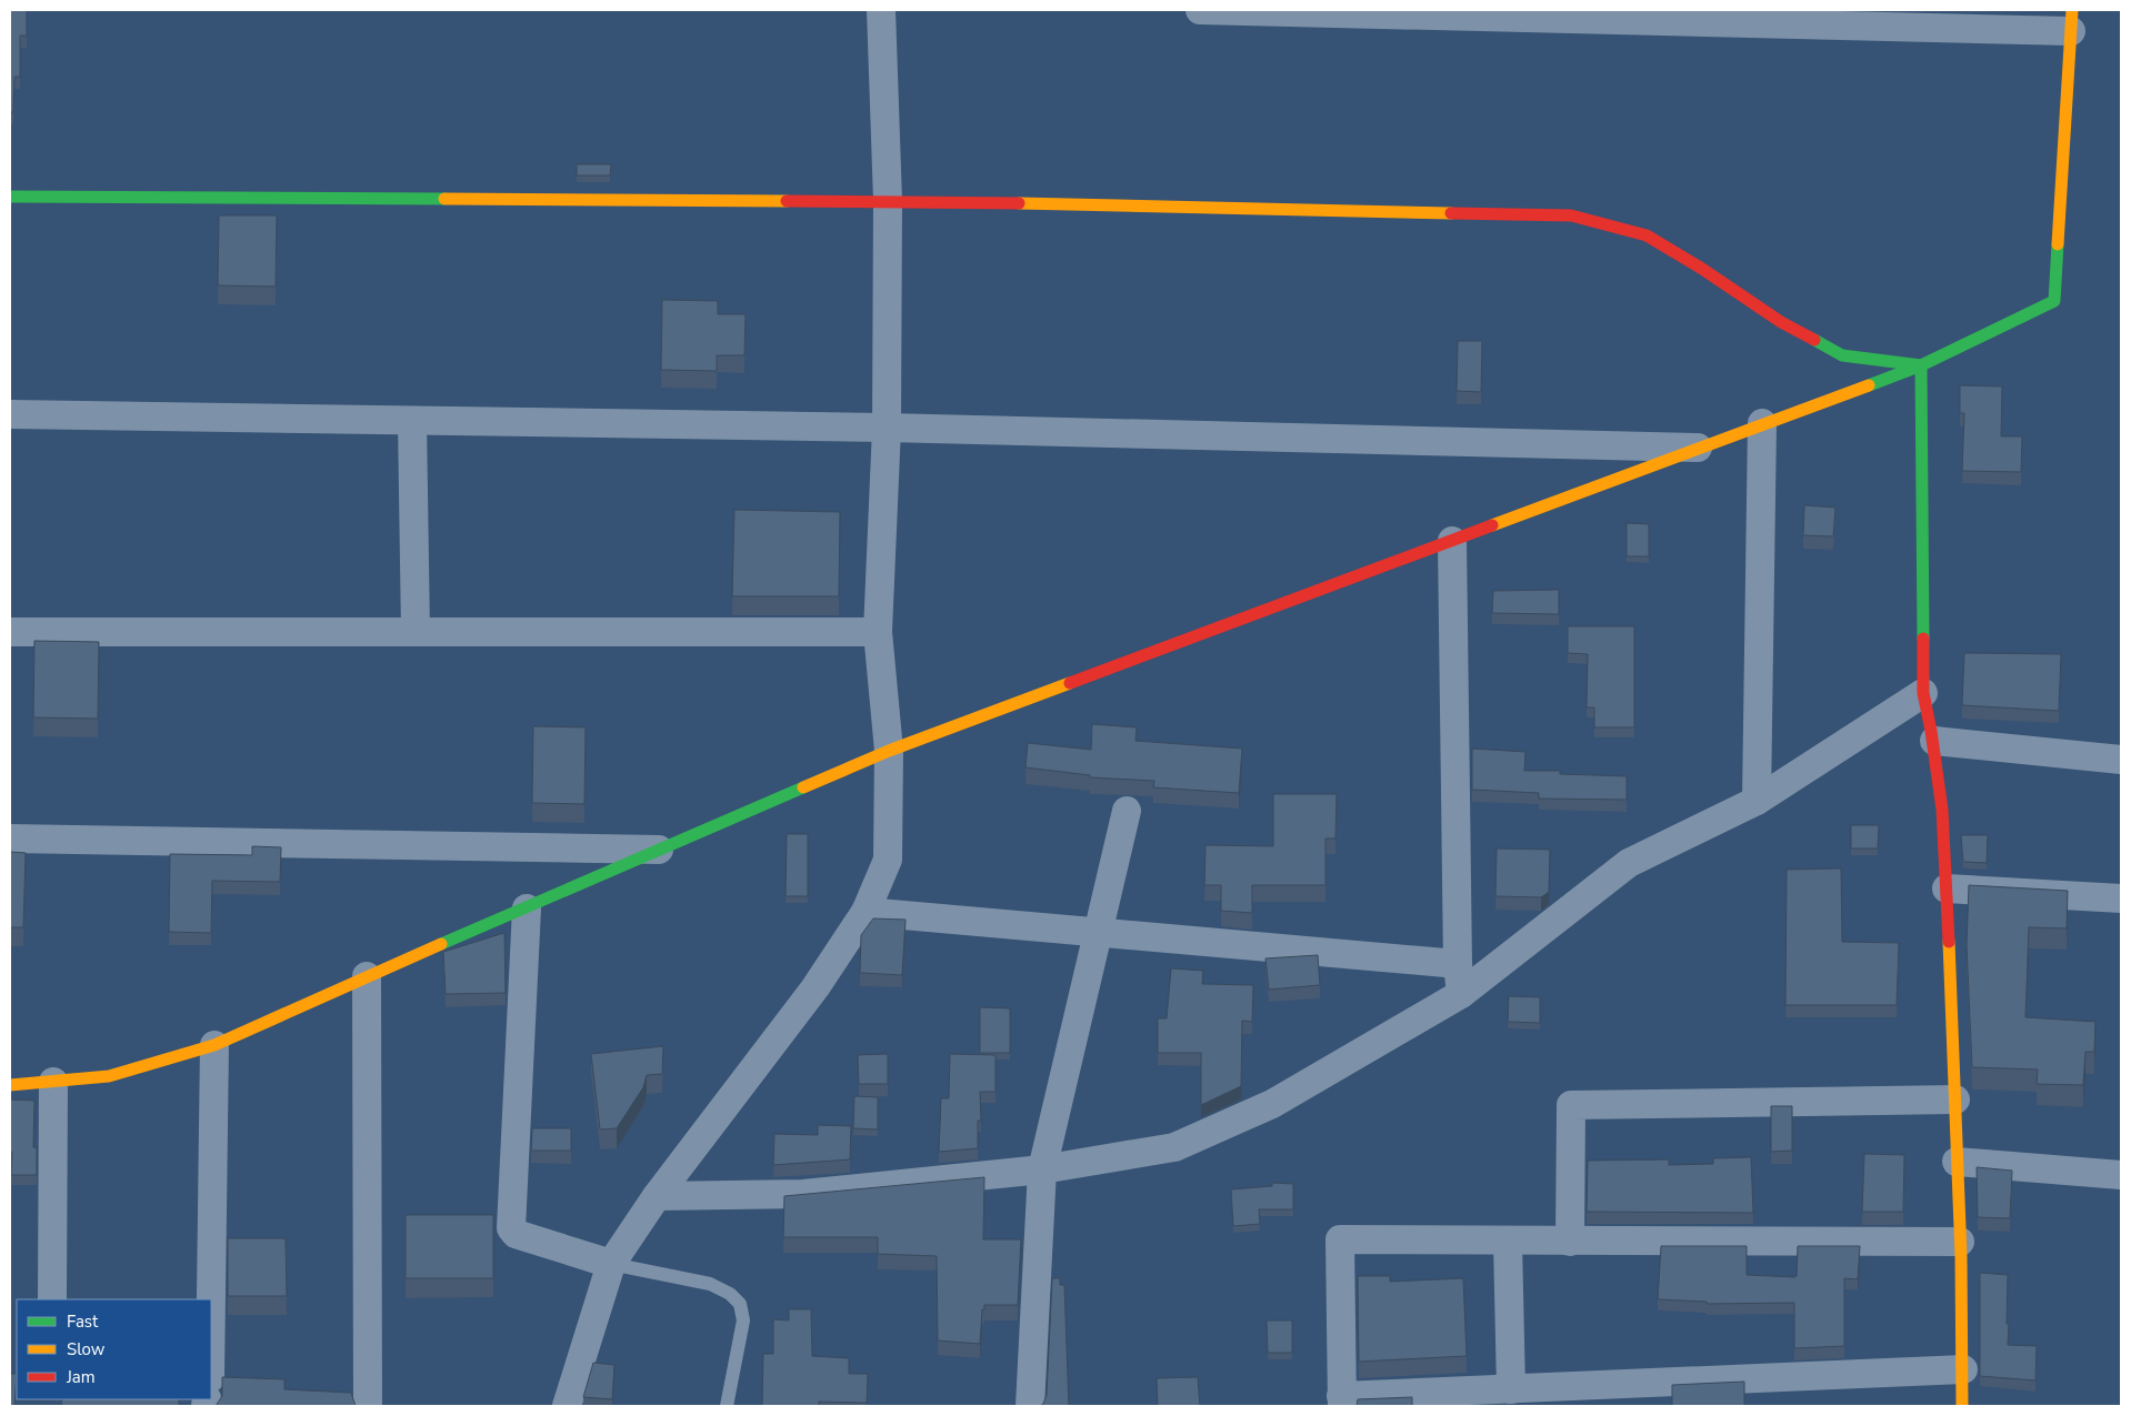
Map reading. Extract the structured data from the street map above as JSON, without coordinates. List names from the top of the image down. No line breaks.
{"legend":["Fast","Slow","Jam"]}
